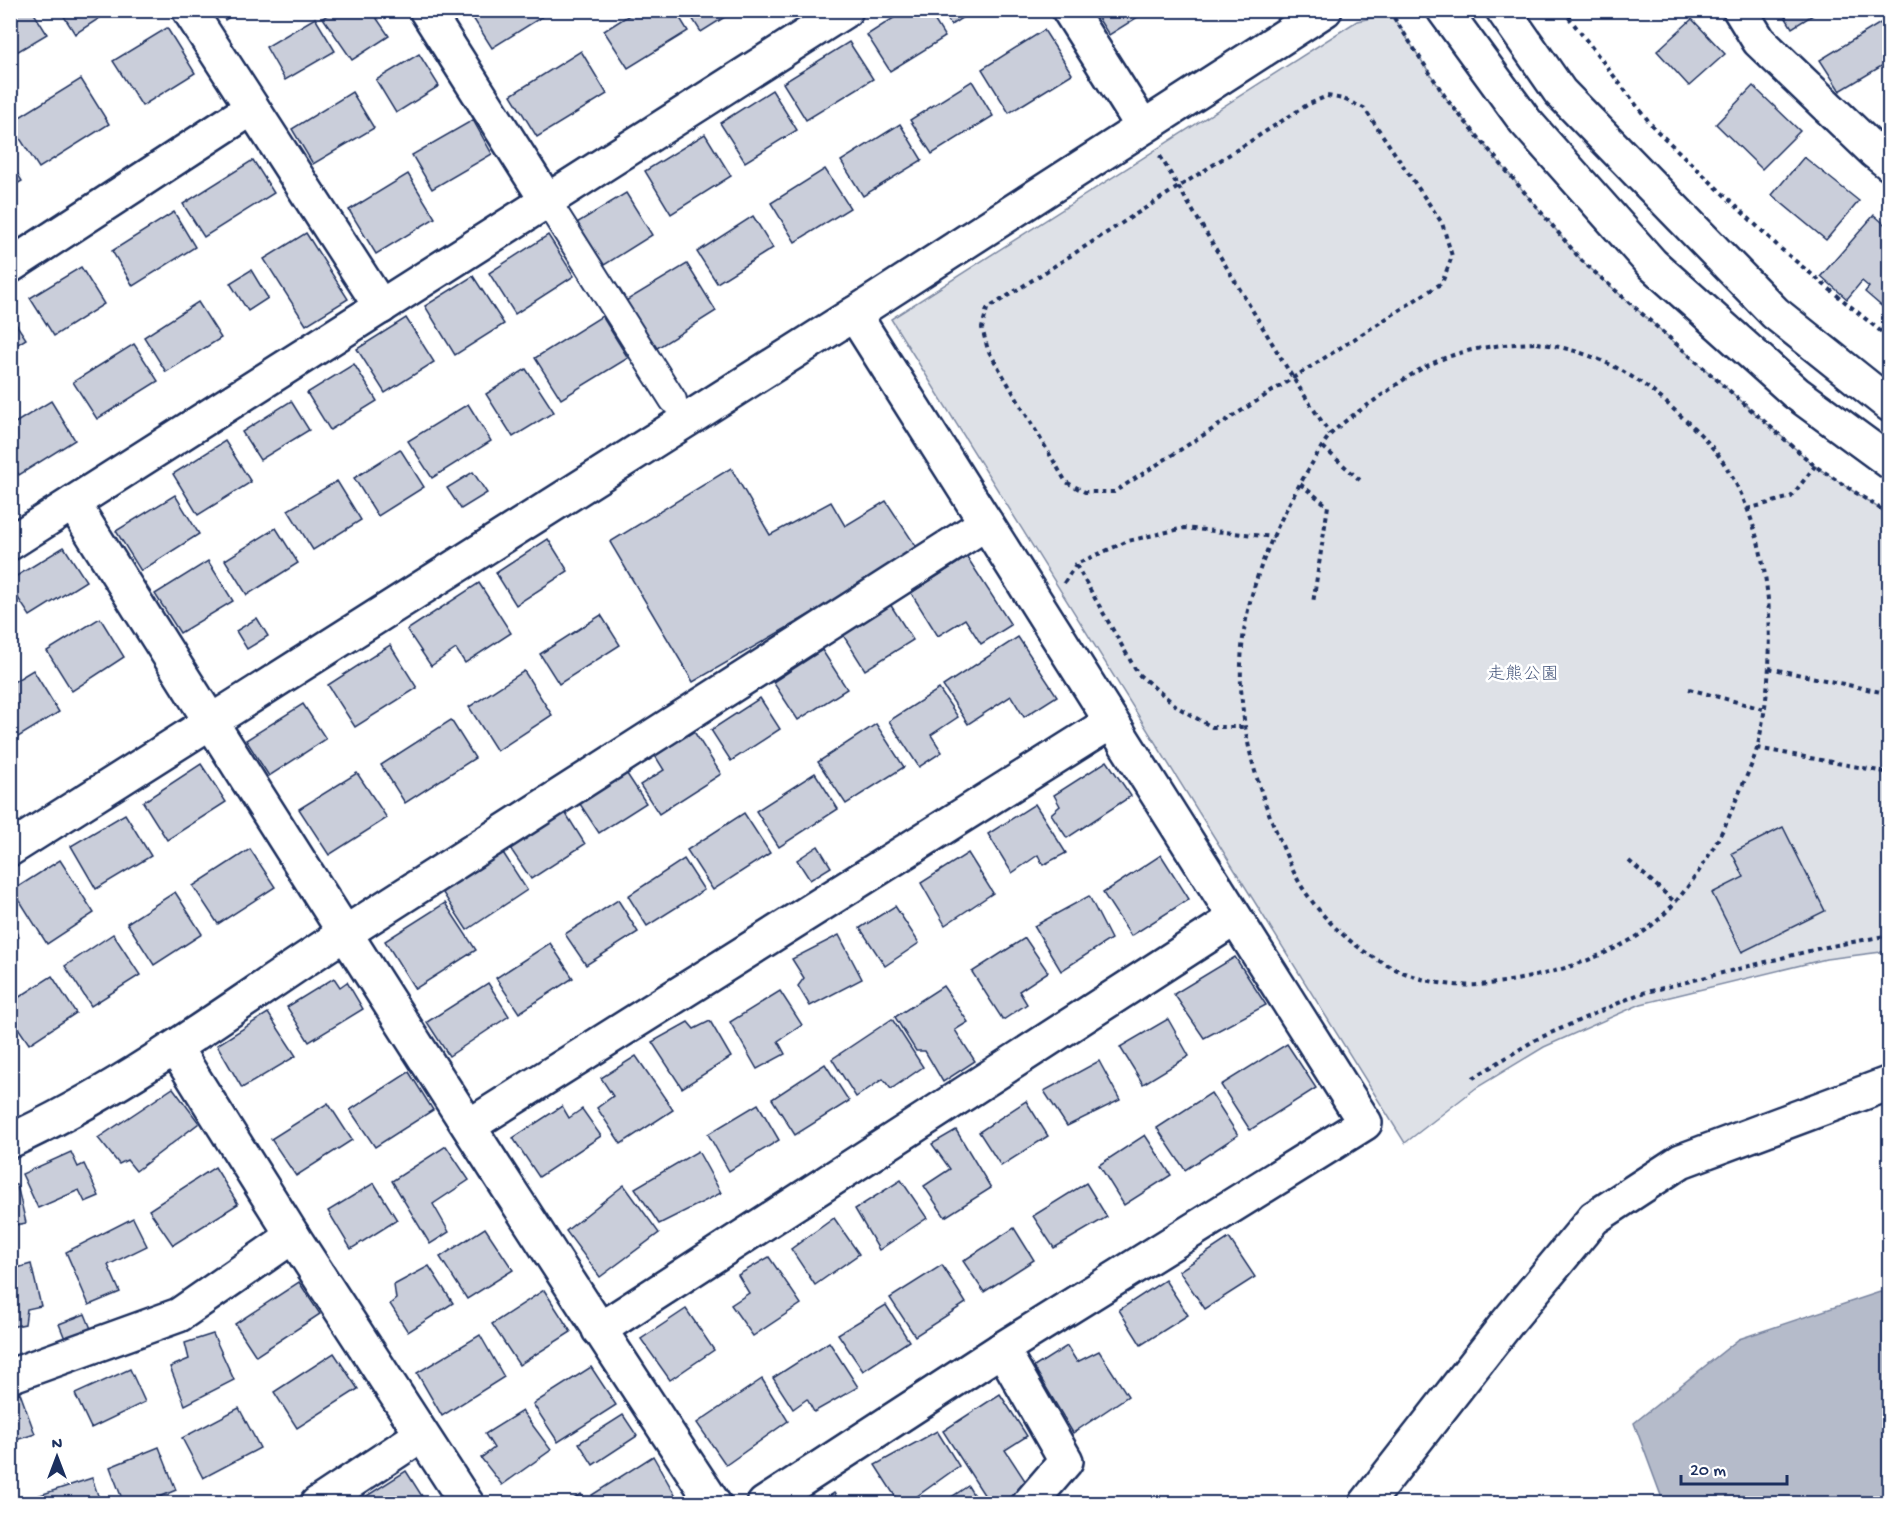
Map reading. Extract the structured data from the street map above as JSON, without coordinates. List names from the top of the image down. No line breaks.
{"parks":["走熊公園"],"scale_bar":"20 m","north":"top"}
